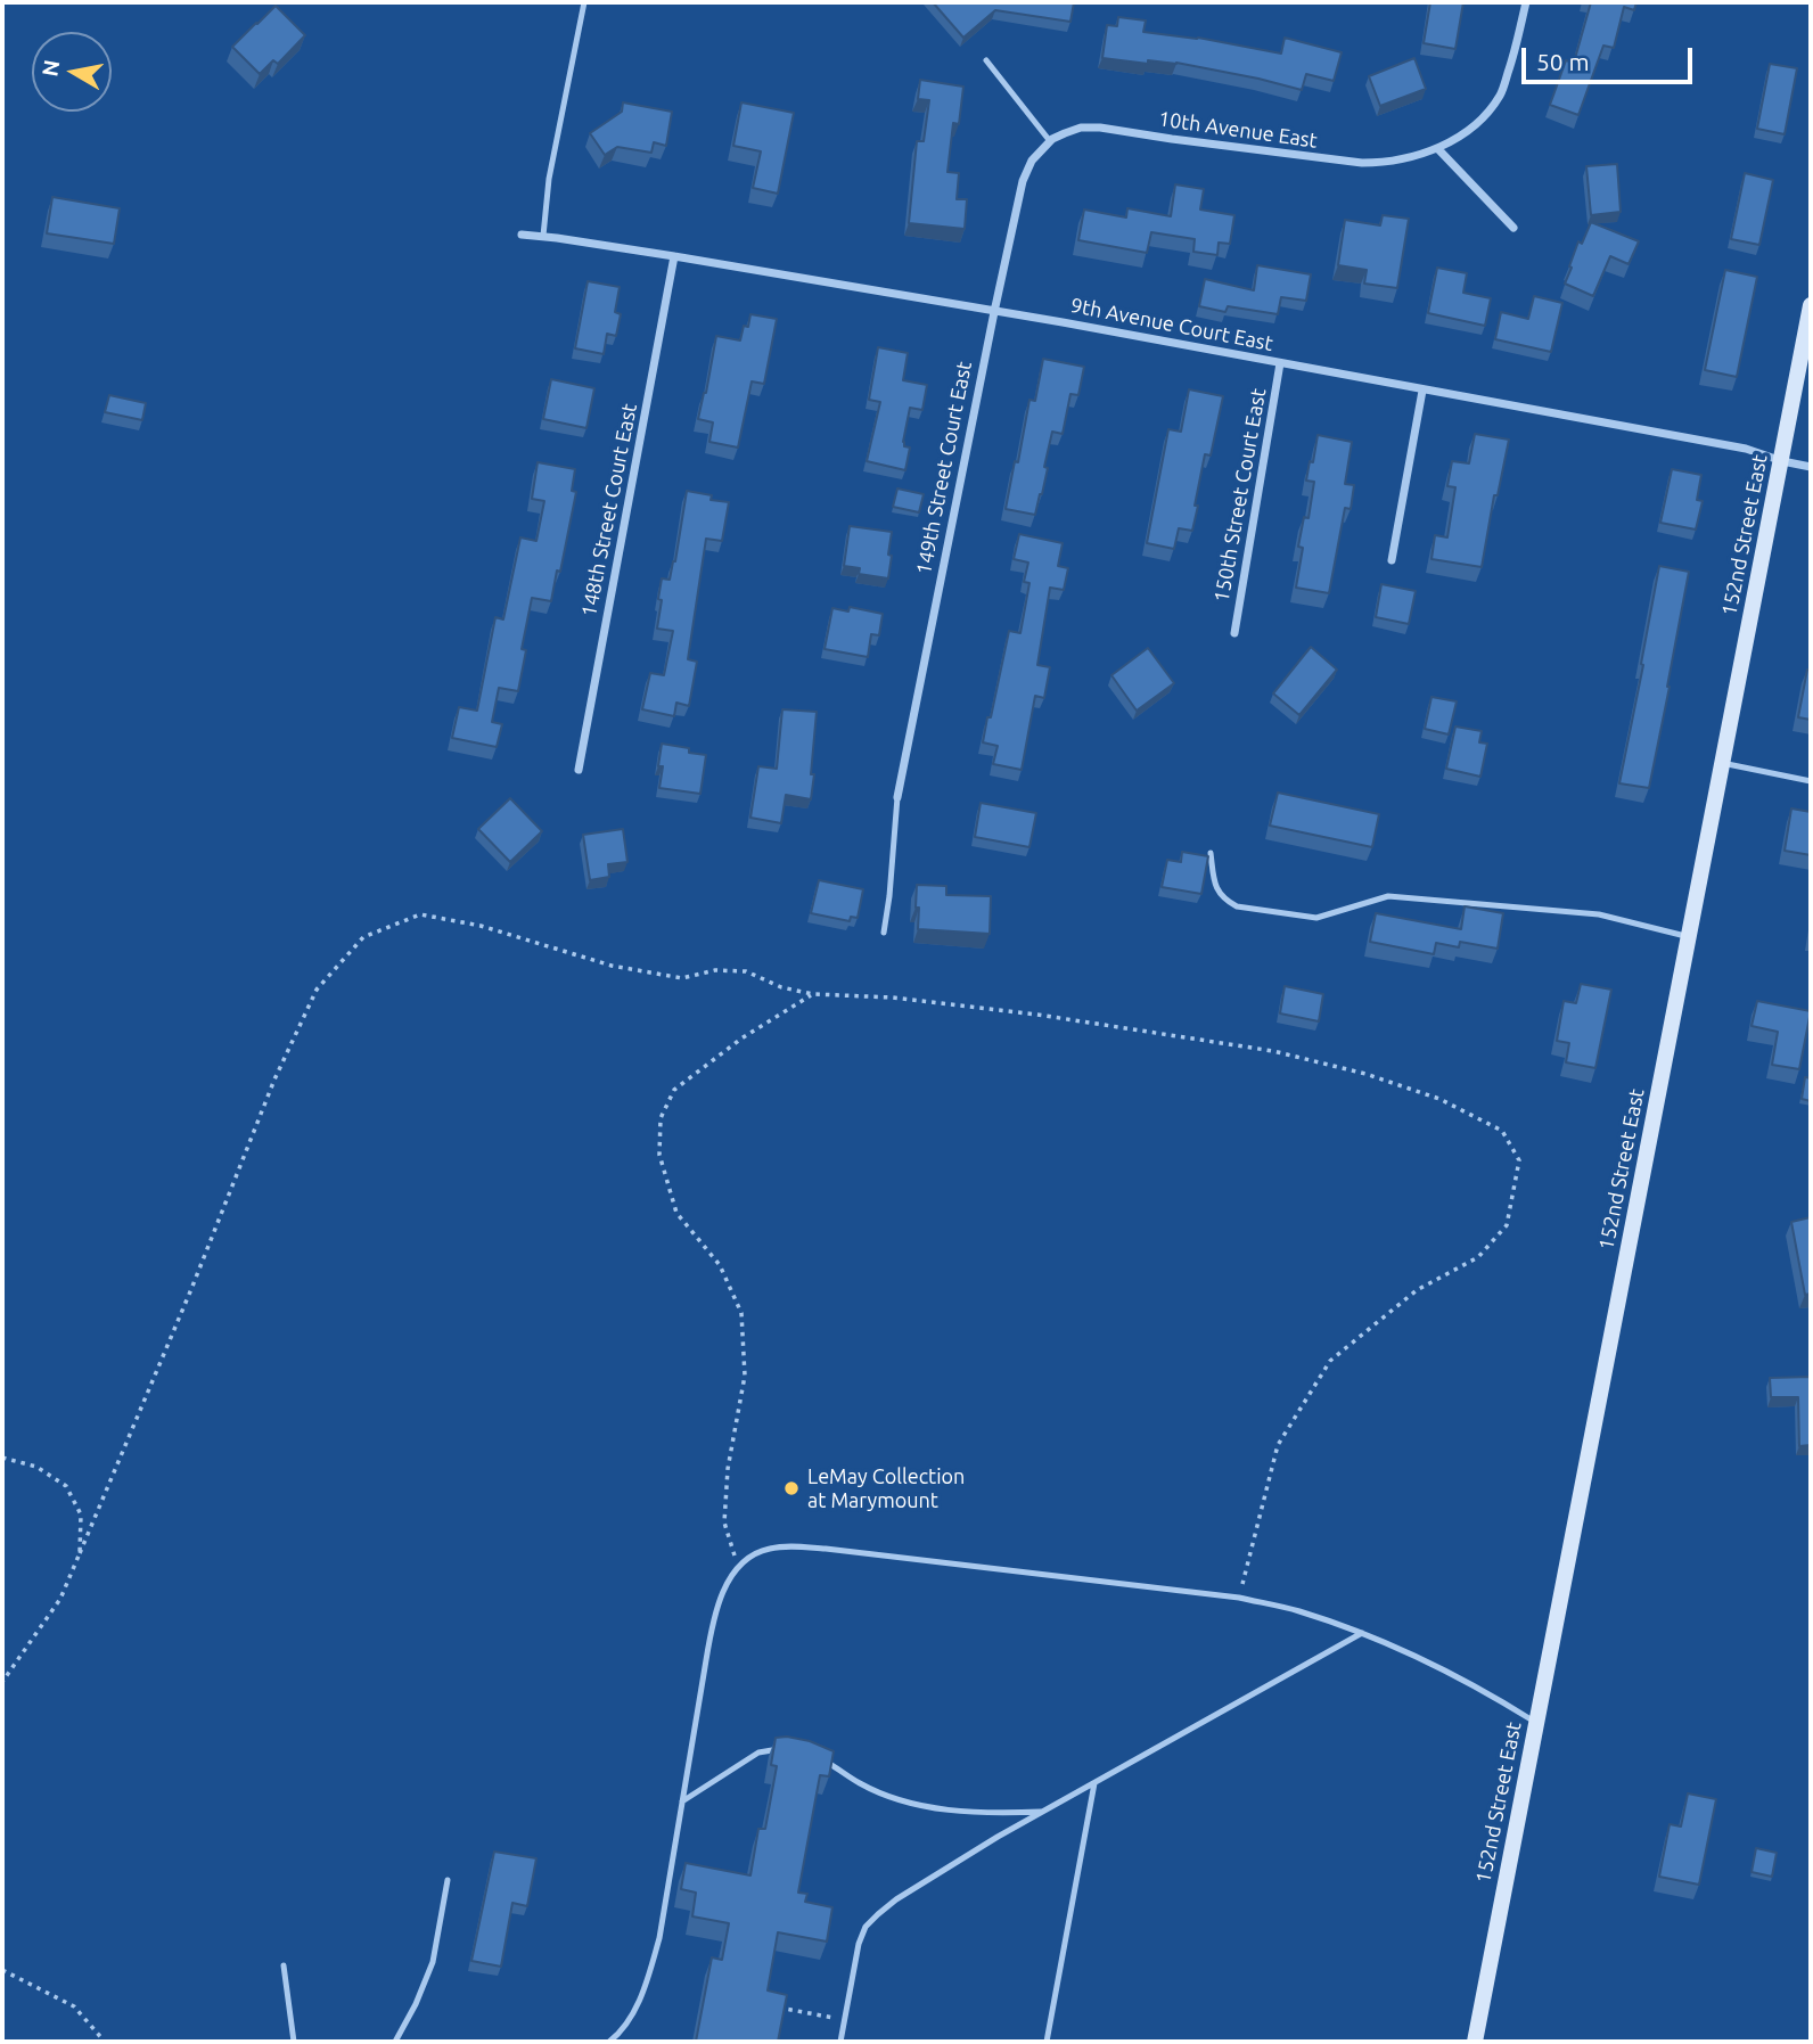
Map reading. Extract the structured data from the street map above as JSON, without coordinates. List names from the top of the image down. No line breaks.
{"streets":{"main road":["152nd Street East"],"street":["10th Avenue East","9th Avenue Court East","149th Street Court East","150th Street Court East","148th Street Court East"]},"crossings":[["10th Avenue East","149th Street Court East"],["9th Avenue Court East","149th Street Court East"],["9th Avenue Court East","150th Street Court East"],["9th Avenue Court East","148th Street Court East"],["9th Avenue Court East","152nd Street East"]],"places":["LeMay Collection at Marymount"],"scale_bar":"50 m","north":"left"}
